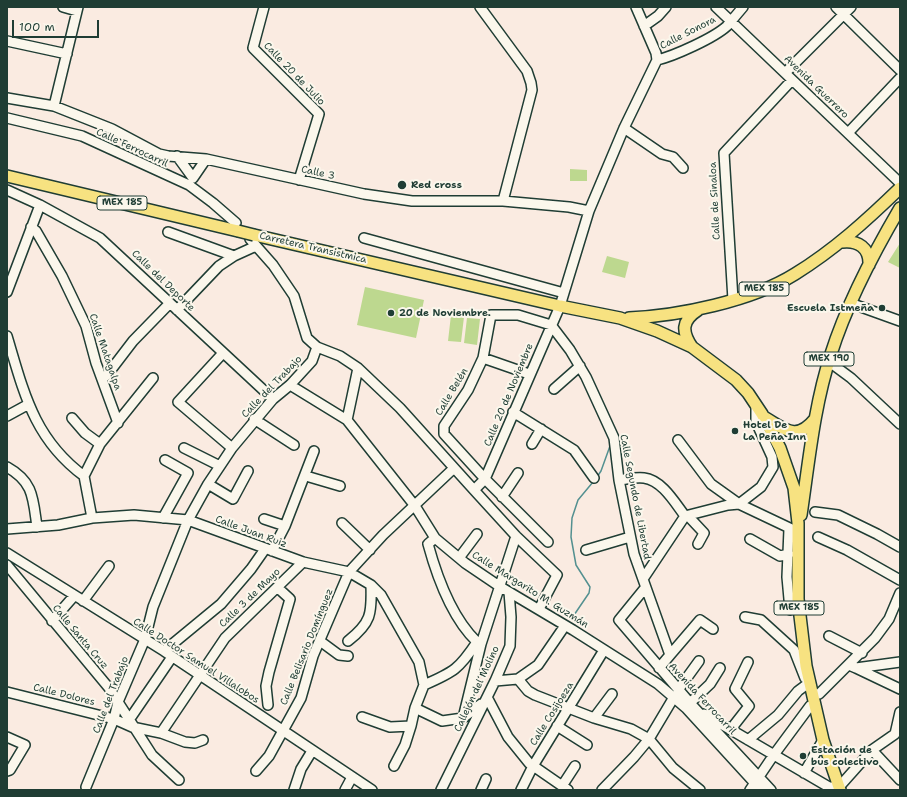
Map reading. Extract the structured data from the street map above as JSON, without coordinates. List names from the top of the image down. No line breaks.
{"streets":{"main road":["MEX 185","Carretera Transistmica","MEX 190"],"street":["Calle Sonora","Calle 20 de Julio","Avenida Guerrero","Calle Ferrocarril","Calle 3","Calle de Sinaloa","Calle del Deporte","Calle Matagalpa","Calle del Trabajo","Calle Belén","Calle 20 de Noviembre","Calle Segundo de Libertad","Calle Juan Ruiz","Calle Margarito M. Guzmán","Calle 3 de Mayo","Calle Santa Cruz","Calle Belisario Domínguez","Calle Doctor Samuel Villalobos","Callejón del Molino","Calle Dolores","Avenida Ferrocarril","Calle Cosijoeza"]},"crossings":[["Calle Sonora","Avenida Guerrero"],["Calle Sonora","Calle 20 de Noviembre"],["Calle 20 de Julio","Calle 3"],["Avenida Guerrero","Calle de Sinaloa"],["Calle Ferrocarril","Carretera Transistmica"],["Calle 3","Calle 20 de Noviembre"],["Calle de Sinaloa","Carretera Transistmica"],["Carretera Transistmica","Calle 20 de Noviembre"],["Calle del Deporte","Calle del Trabajo"],["Calle del Trabajo","Calle Juan Ruiz"],["Calle del Trabajo","Calle Margarito M. Guzmán"],["Calle del Trabajo","Calle Santa Cruz"],["Calle del Trabajo","Calle Doctor Samuel Villalobos"],["Calle del Trabajo","Calle Dolores"],["Calle Belén","Calle 20 de Noviembre"],["Calle Belén","Calle Segundo de Libertad"],["Calle 20 de Noviembre","Calle Segundo de Libertad"],["Calle Segundo de Libertad","Avenida Ferrocarril"],["Calle Juan Ruiz","Calle 3 de Mayo"],["Calle Juan Ruiz","Calle Belisario Domínguez"],["Calle Margarito M. Guzmán","Calle Belisario Domínguez"],["Calle Margarito M. Guzmán","Callejón del Molino"],["Calle Margarito M. Guzmán","Avenida Ferrocarril"],["Calle Margarito M. Guzmán","Calle Cosijoeza"],["Calle 3 de Mayo","Calle Doctor Samuel Villalobos"],["Calle 3 de Mayo","Calle Dolores"],["Calle Santa Cruz","Calle Dolores"],["Calle Belisario Domínguez","Calle Doctor Samuel Villalobos"]],"places":["Red cross","Escuela Istmeña","20 de Noviembre.","Hotel De La Peña Inn","Estación de bus colectivo"],"scale_bar":"100 m"}
